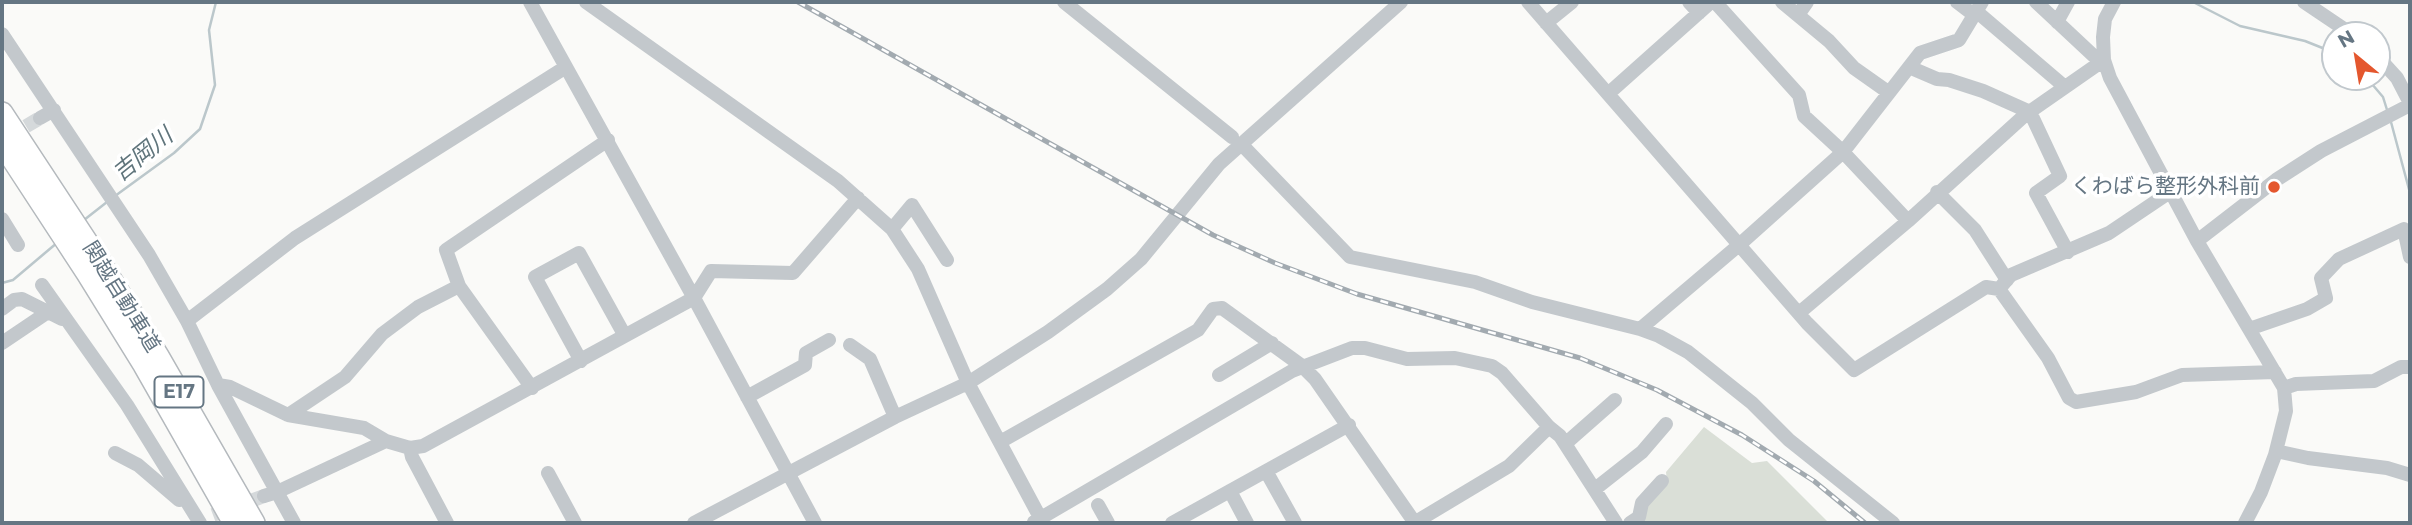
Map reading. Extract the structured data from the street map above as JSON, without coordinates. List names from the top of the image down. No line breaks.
{"streets":{"highway":["関越自動車道","E17"]},"water":["吉岡川"],"places":["くわばら整形外科前"],"north":"top left"}
